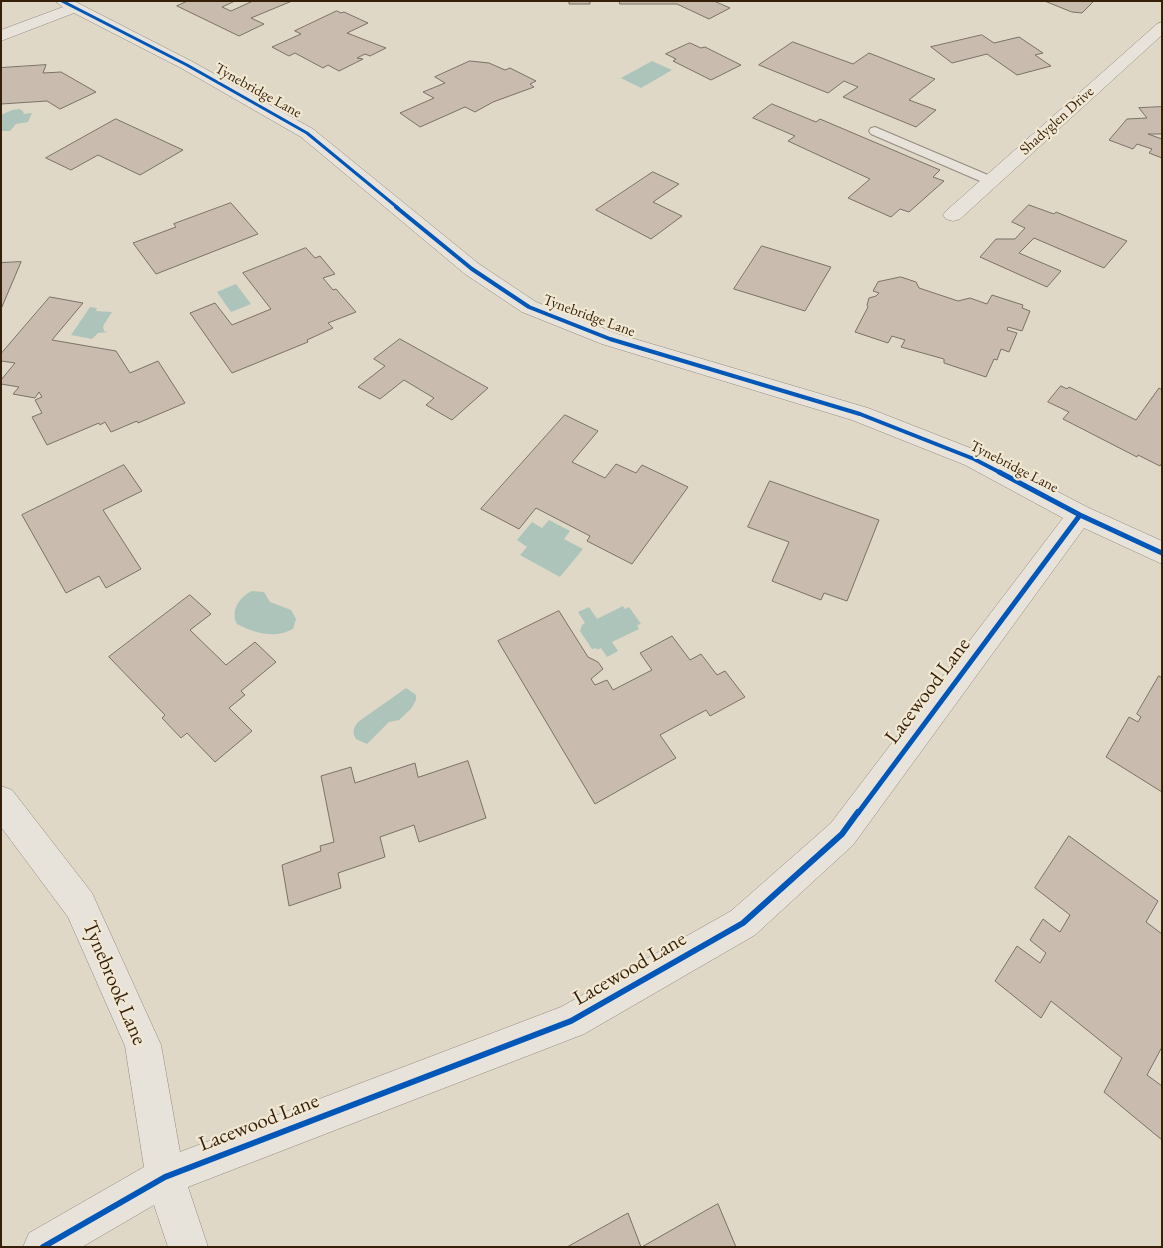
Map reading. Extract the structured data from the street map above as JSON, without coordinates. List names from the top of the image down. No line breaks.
{"streets":{"street":["Tynebridge Lane","Shadyglen Drive","Lacewood Lane","Tynebrook Lane"]},"crossings":[["Tynebridge Lane","Lacewood Lane"],["Lacewood Lane","Tynebrook Lane"]]}
